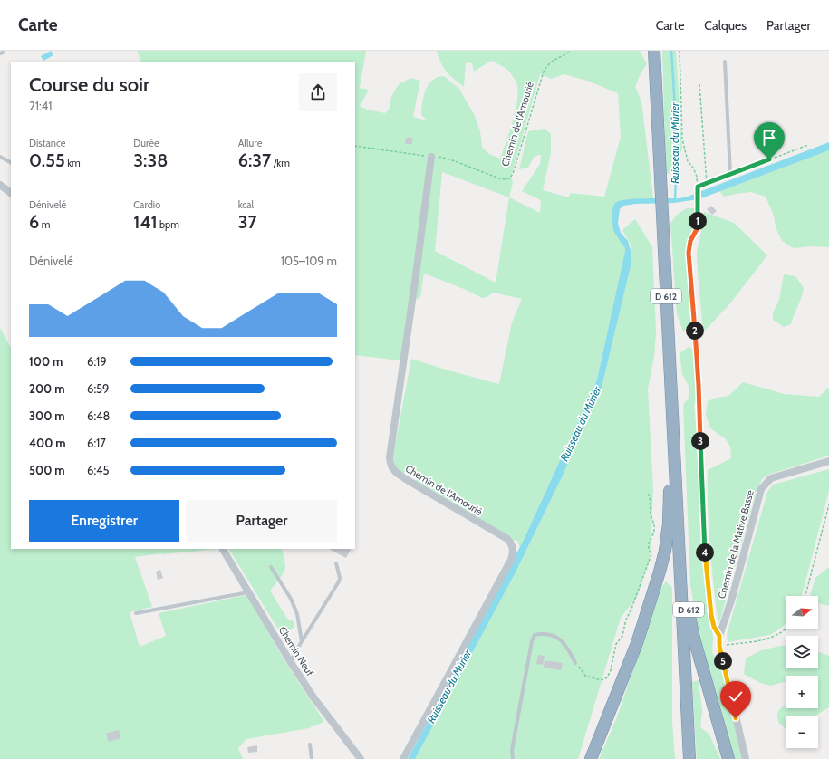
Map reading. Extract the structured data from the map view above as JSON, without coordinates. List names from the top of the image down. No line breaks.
{"streets":{"highway":["D 612"],"street":["Chemin de l'Amourié","Chemin de la Mative Basse","Chemin Neuf"]},"water":["Ruisseau du Mûrier"],"north":"right","page":{"header":"Carte","nav":["Carte","Calques","Partager"],"heading":["Course du soir","21:41"],"stats":[["Distance","0.55 km"],["Durée","3:38"],["Allure","6:37 /km"],["Dénivelé","6 m"],["Cardio","141 bpm"],["kcal","37"]],"pins":["1","2","3","4","5"],"chart":["Dénivelé","105–109 m"],"list":[{"name":"100 m","note":"6:19"},{"name":"200 m","note":"6:59"},{"name":"300 m","note":"6:48"},{"name":"400 m","note":"6:17"},{"name":"500 m","note":"6:45"}],"buttons":["Enregistrer","Partager"],"map_buttons":["+","−"]}}
